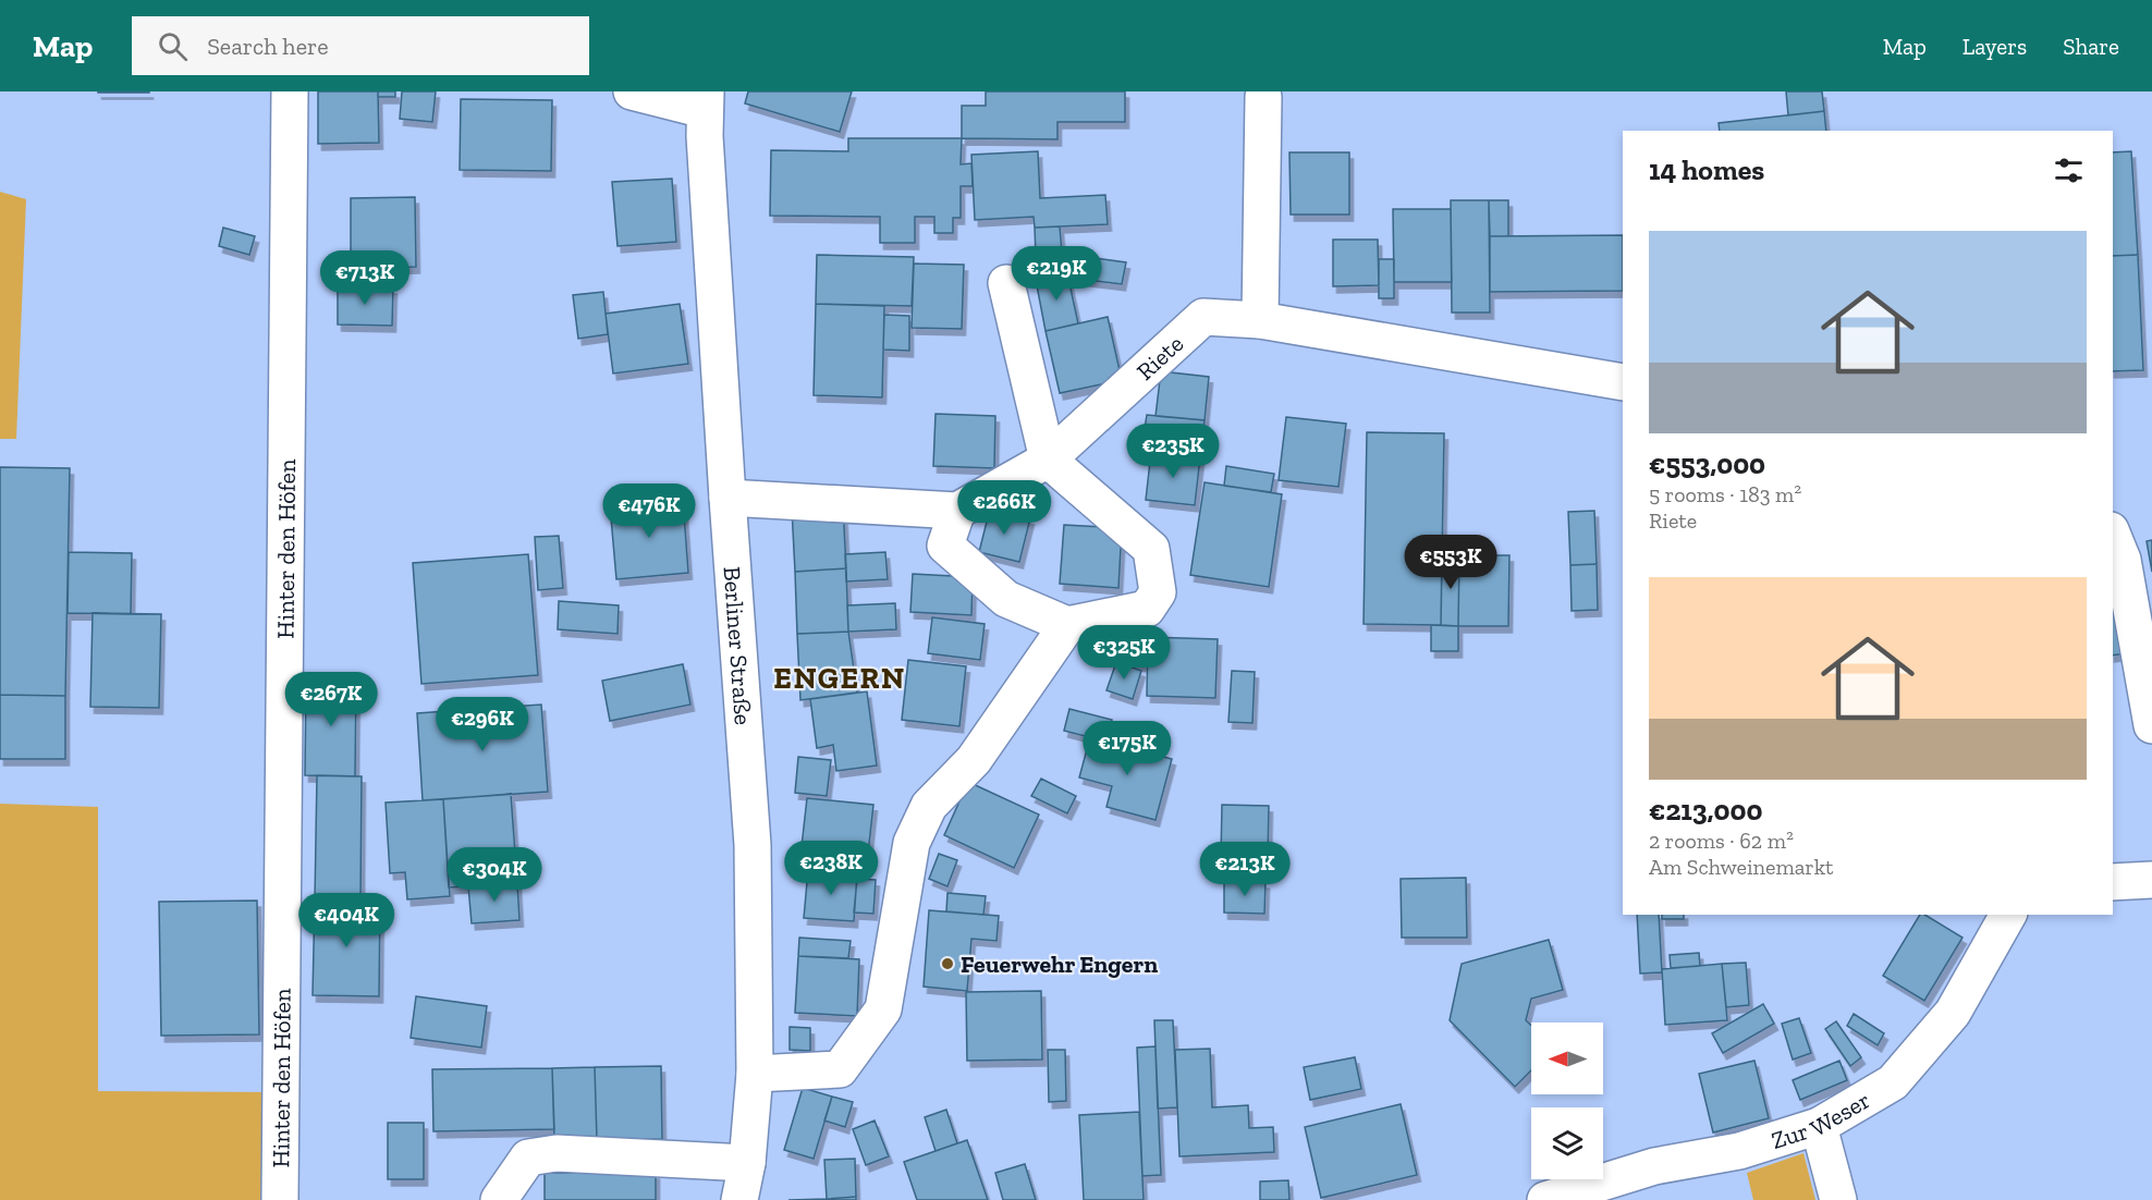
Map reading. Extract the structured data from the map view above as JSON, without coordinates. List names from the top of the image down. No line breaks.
{"streets":{"street":["Riete","Hinter den Höfen","Berliner Straße","Zur Weser"]},"districts":["ENGERN"],"places":["Feuerwehr Engern"],"north":"left","page":{"header":"Map","search":"Search here","nav":["Map","Layers","Share"],"heading":"14 homes","list":[{"name":"€553,000","note":"5 rooms · 183 m² · Riete"},{"name":"€213,000","note":"2 rooms · 62 m² · Am Schweinemarkt"}],"price":["€219K","€713K","€235K","€266K","€476K","€553K","€325K","€267K","€296K","€175K","€238K","€213K","€304K","€404K"]}}
